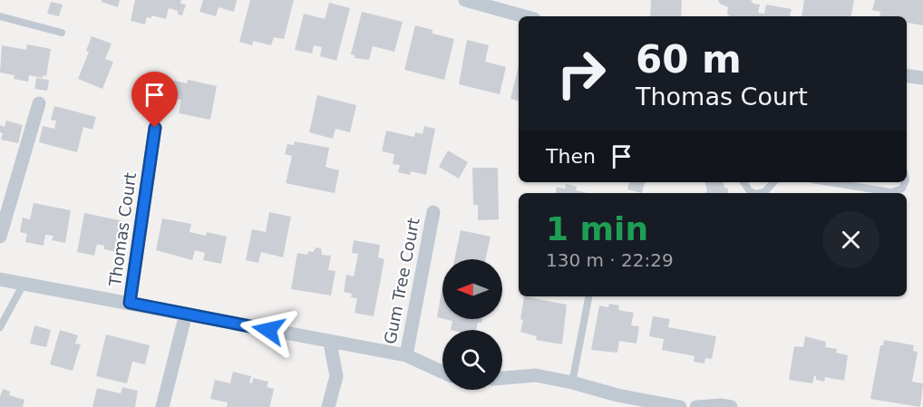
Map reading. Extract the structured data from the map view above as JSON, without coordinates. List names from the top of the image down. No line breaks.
{"streets":{"street":["Thomas Court","Gum Tree Court"]},"north":"left","page":{"turn":["60 m","Thomas Court"],"then":"Then","heading":["1 min","130 m · 22:29"]}}
